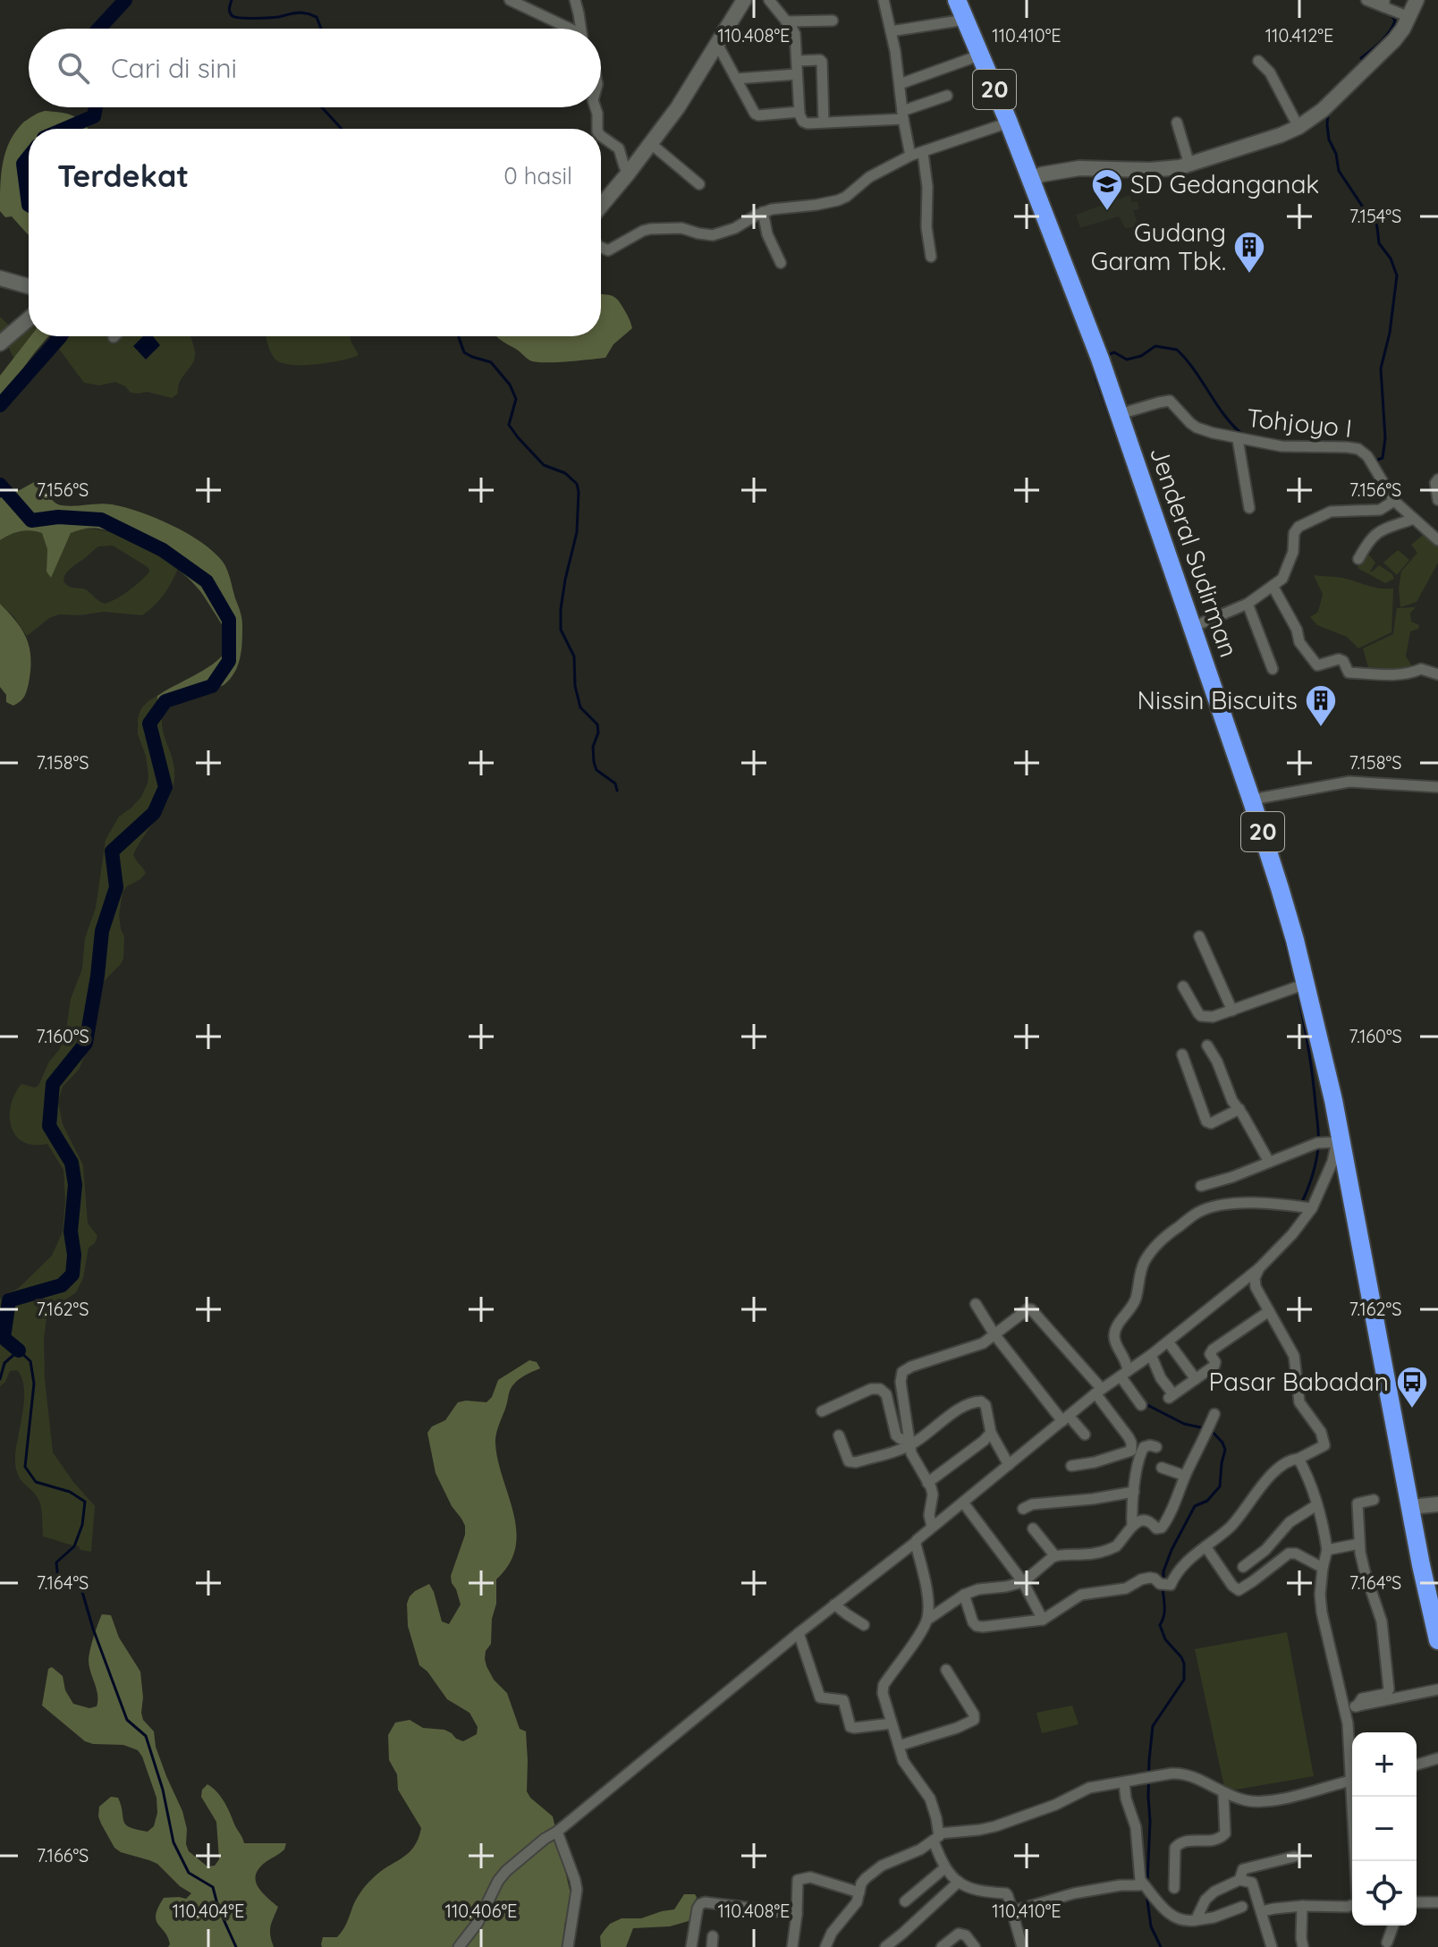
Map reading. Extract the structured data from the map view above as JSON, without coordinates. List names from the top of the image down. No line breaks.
{"streets":{"highway":["20","Jenderal Sudirman"],"street":["Tohjoyo I"]},"crossings":[["Tohjoyo I","Jenderal Sudirman"]],"places":{"school or university":["SD Gedanganak"],"building":["Gudang Garam Tbk.","Nissin Biscuits"],"bus stop":["Pasar Babadan"]},"page":{"search":"Cari di sini","heading":["Terdekat","0 hasil"],"map_buttons":["+","−"]},"coordinates":["110.408°E","110.410°E","110.412°E","7.154°S","7.156°S","7.158°S","7.160°S","7.162°S","7.164°S","7.166°S","110.404°E","110.406°E"]}
